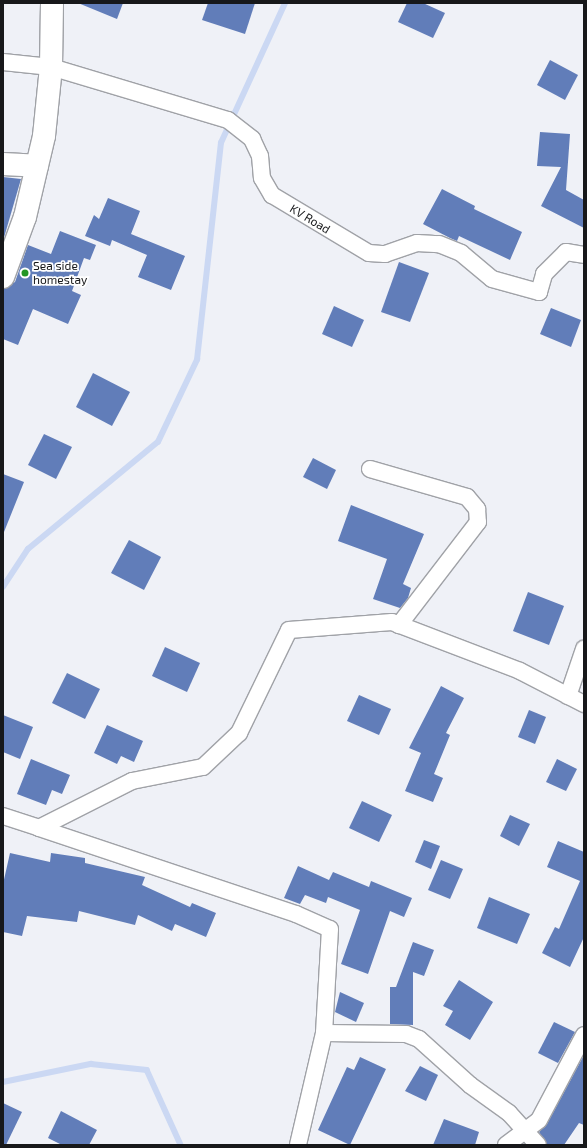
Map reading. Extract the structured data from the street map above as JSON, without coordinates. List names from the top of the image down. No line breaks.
{"streets":{"street":["KV Road"]},"places":["Sea side homestay"]}
